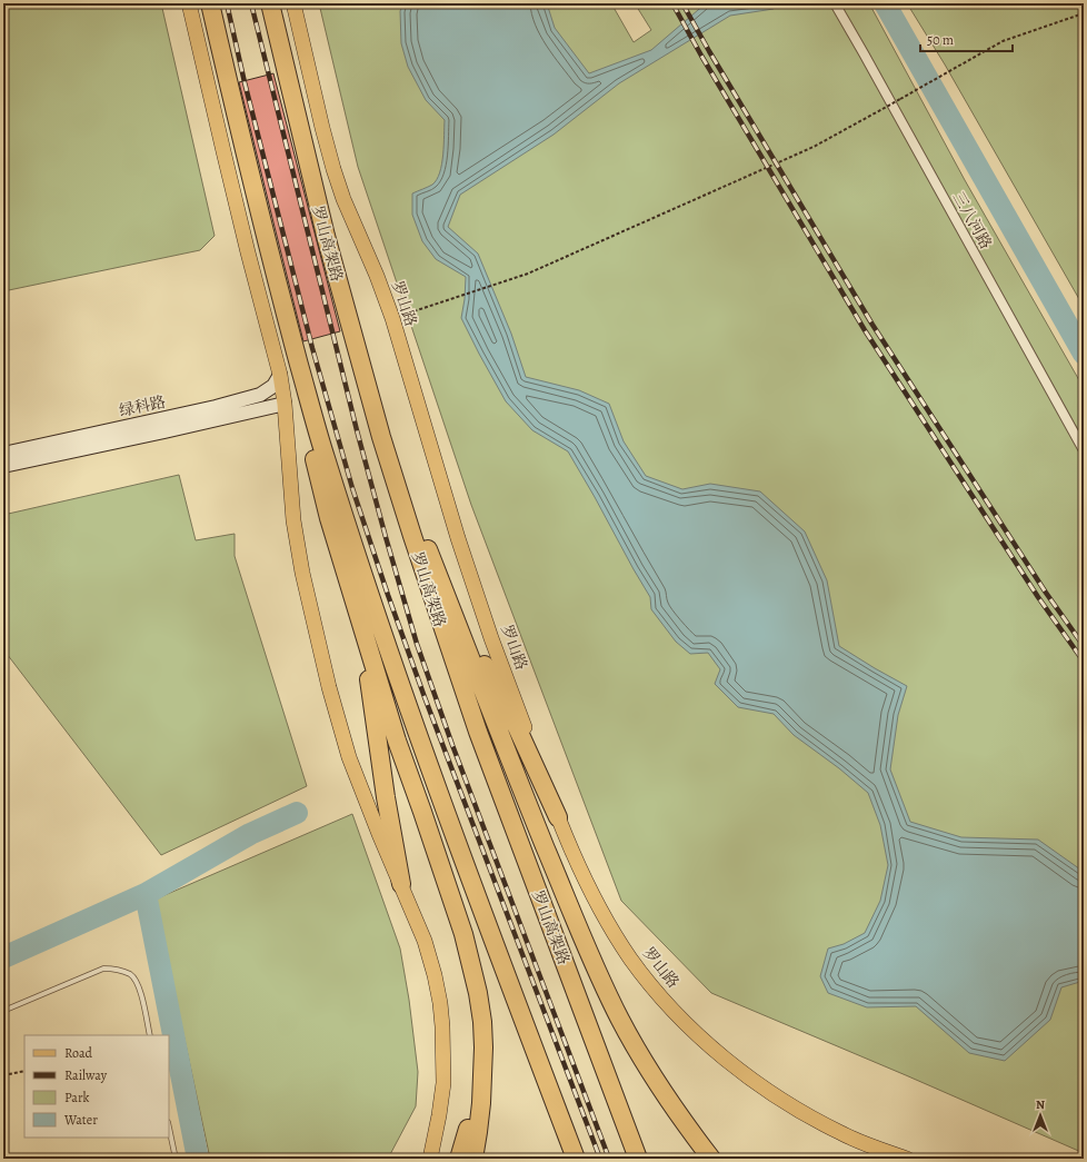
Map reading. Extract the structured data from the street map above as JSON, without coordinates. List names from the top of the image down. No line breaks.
{"streets":{"highway":["罗山高架路"],"main road":["罗山路"],"street":["三八河路","绿科路"]},"legend":["Road","Railway","Park","Water"],"scale_bar":"50 m","north":"top"}
